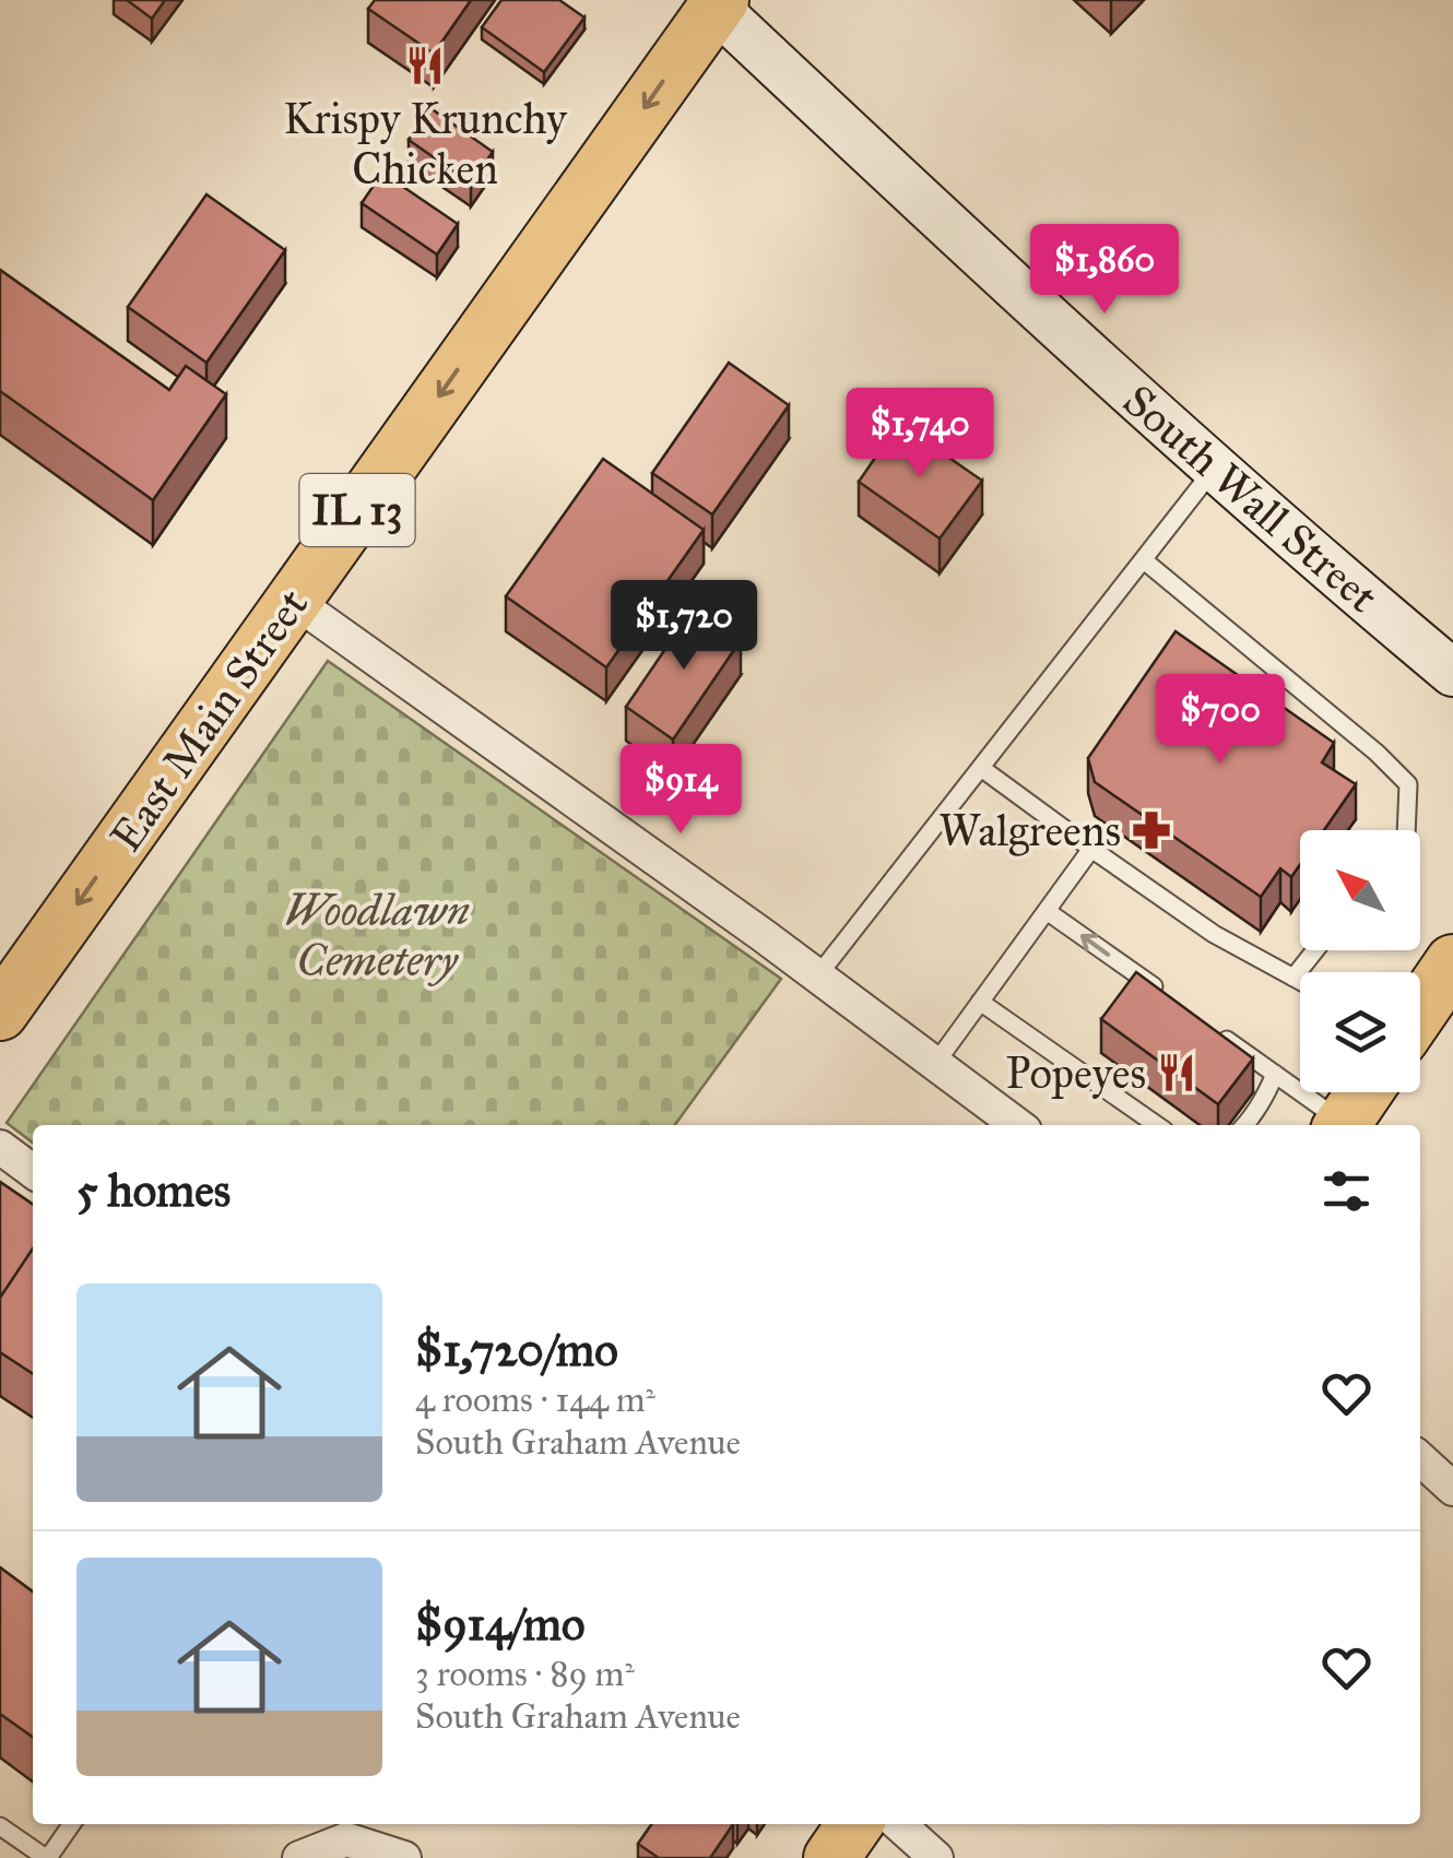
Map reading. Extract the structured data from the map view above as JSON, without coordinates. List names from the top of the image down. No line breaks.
{"streets":{"highway":["IL 13","East Main Street"],"main road":["South Wall Street"]},"crossings":[["South Wall Street","East Main Street"]],"one_way":["East Main Street"],"parks":["Woodlawn Cemetery"],"places":{"restaurant":["Krispy Krunchy Chicken","Popeyes"],"pharmacy":["Walgreens"]},"north":"top left","page":{"price":["$1,860","$1,740","$1,720","$700","$914"],"heading":"5 homes","list":[{"name":"$1,720/mo","note":"4 rooms · 144 m² · South Graham Avenue"},{"name":"$914/mo","note":"3 rooms · 89 m² · South Graham Avenue"}]}}
